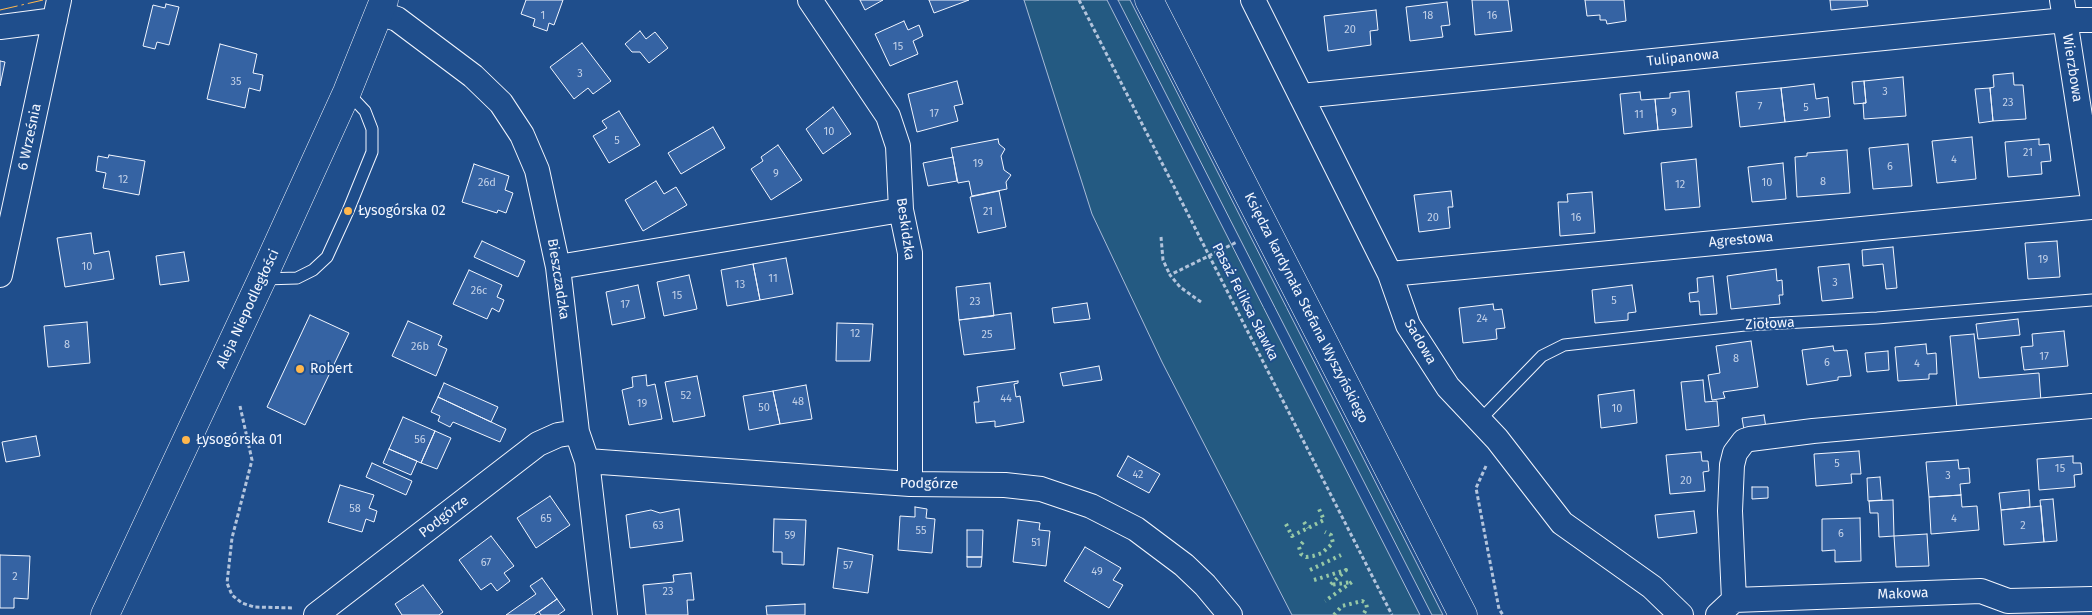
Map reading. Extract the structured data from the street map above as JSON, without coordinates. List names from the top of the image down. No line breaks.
{"streets":{"main road":["Księdza kardynała Stefana Wyszyńskiego","Aleja Niepodległości"],"street":["Tulipanowa","Wierzbowa","6 Września","Beskidzka","Agrestowa","Bieszczadzka","Sadowa","Podgórze","Makowa"],"lane":["Ziołowa"],"path":["Pasaż Feliksa Sławka"]},"crossings":[["Tulipanowa","Wierzbowa"],["Tulipanowa","Sadowa"],["Beskidzka","Podgórze"],["Agrestowa","Sadowa"],["Bieszczadzka","Aleja Niepodległości"],["Bieszczadzka","Podgórze"],["Ziołowa","Sadowa"]],"places":["Łysogórska 02","Robert","Łysogórska 01"],"house_numbers":["1","18","16","20","15","3","35","3","23","7","5","9","17","11","10","5","21","4","19","6","9","12","8","26d","10","12","21","20","16","19","10","11","3","13","26c","15","5","23","17","24","12","25","8","26b","17","8","6","4","52","44","48","19","50","10","56","5","15","42","3","20","58","65","4","63","2","55","6","59","51","67","57","49","2","23"]}
